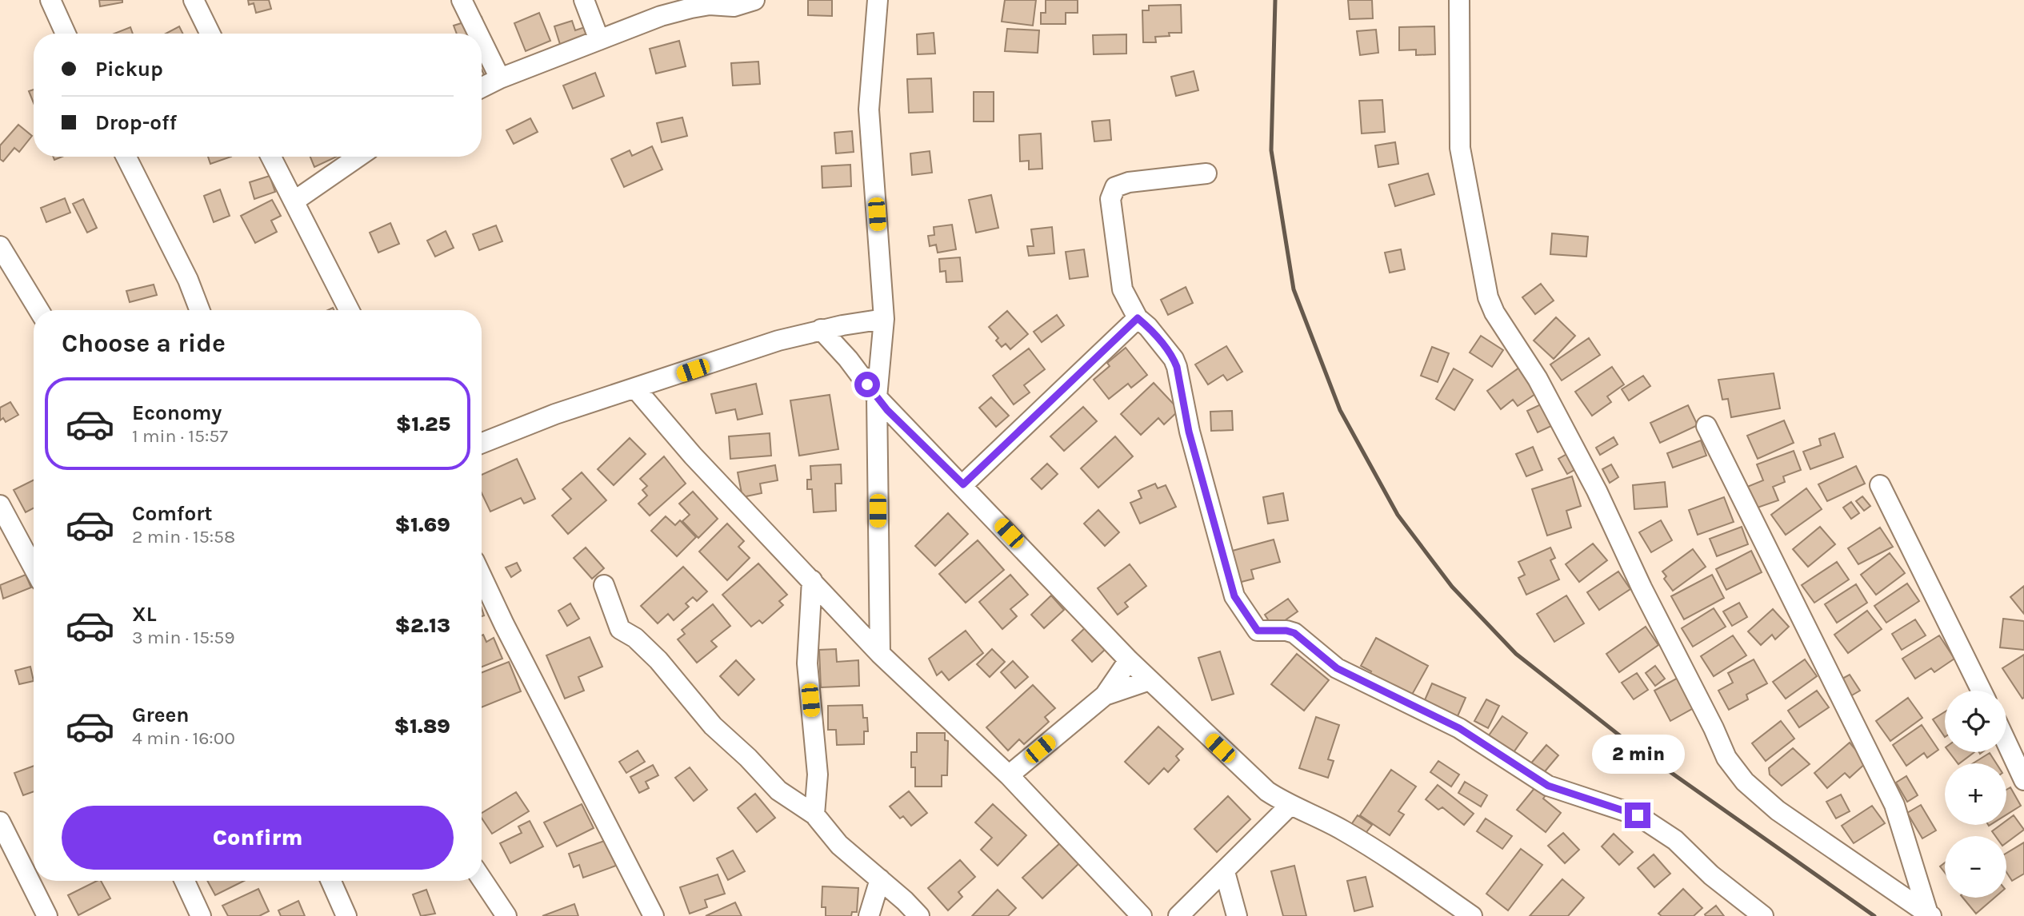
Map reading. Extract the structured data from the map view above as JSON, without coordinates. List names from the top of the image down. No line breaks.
{"page":{"banner":["Pickup","Drop-off"],"heading":"Choose a ride","list":[{"name":"Economy","note":"1 min · 15:57","value":"$1.25"},{"name":"Comfort","note":"2 min · 15:58","value":"$1.69"},{"name":"XL","note":"3 min · 15:59","value":"$2.13"},{"name":"Green","note":"4 min · 16:00","value":"$1.89"}],"map_buttons":["+","−"],"bubble":"2 min","buttons":"Confirm"}}
